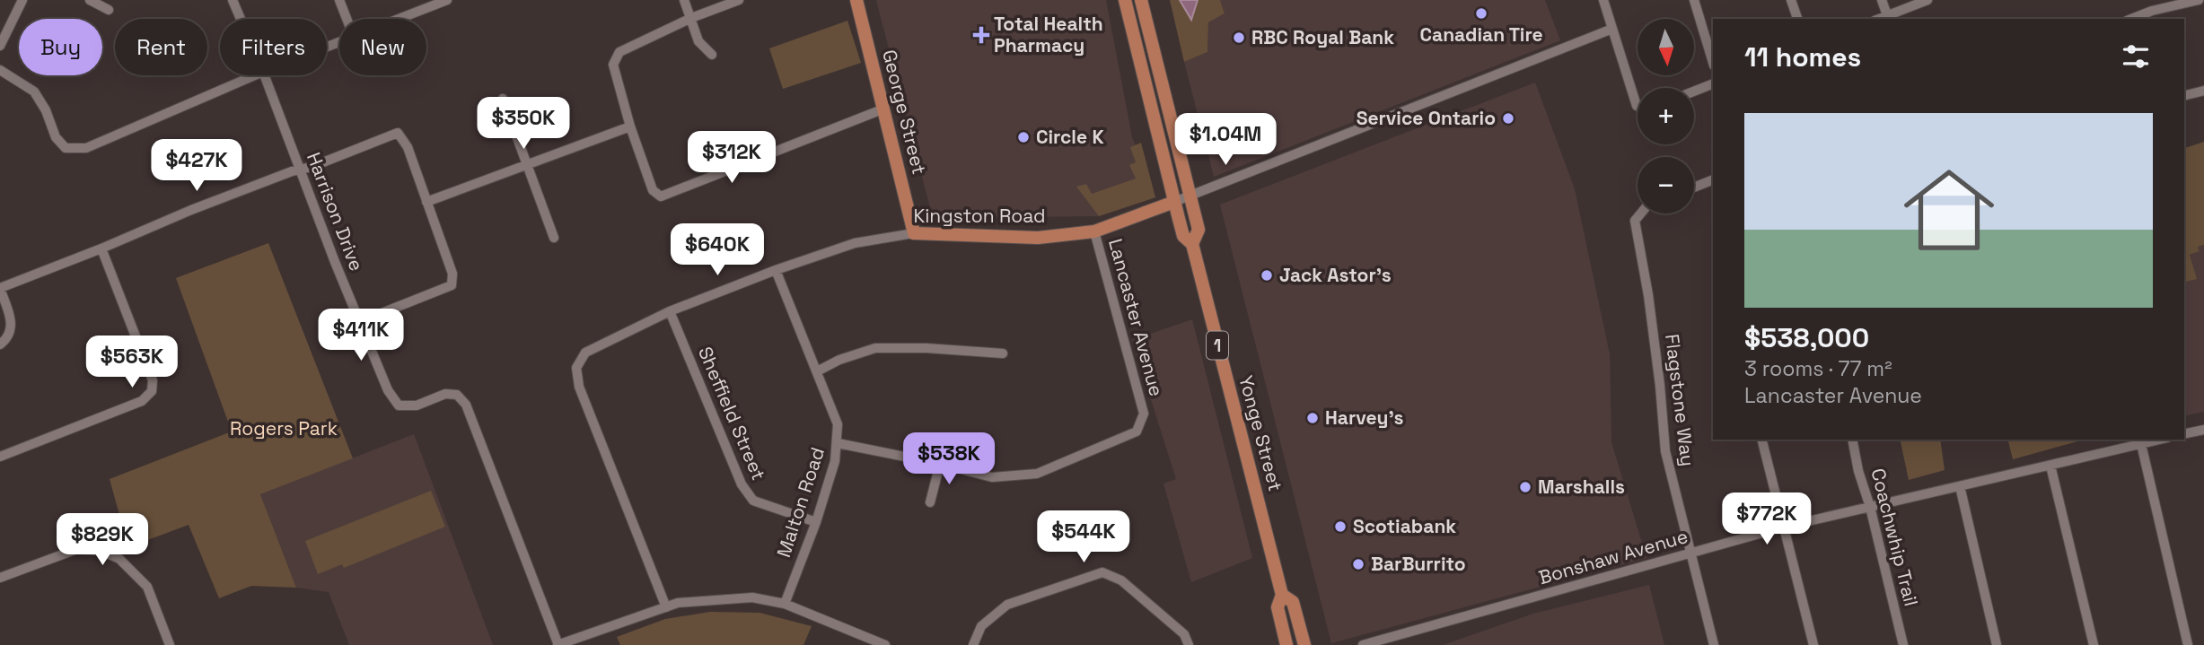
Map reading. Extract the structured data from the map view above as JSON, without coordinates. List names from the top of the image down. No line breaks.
{"streets":{"main road":["George Street","Kingston Road","1","Yonge Street"],"street":["Harrison Drive","Lancaster Avenue","Flagstone Way","Sheffield Street","Malton Road","Coachwhip Trail","Bonshaw Avenue"]},"crossings":[["George Street","Kingston Road"],["Kingston Road","Lancaster Avenue"],["Kingston Road","Sheffield Street"],["Kingston Road","Yonge Street"],["Kingston Road","Malton Road"],["Lancaster Avenue","Malton Road"],["Flagstone Way","Bonshaw Avenue"],["Sheffield Street","Malton Road"],["Coachwhip Trail","Bonshaw Avenue"]],"parks":["Rogers Park"],"places":{"other":["Canadian Tire","RBC Royal Bank","Service Ontario","Circle K","Jack Astor's","Harvey's","Marshalls","Scotiabank","BarBurrito"],"health":["Total Health Pharmacy"]},"north":"bottom","page":{"map_buttons":["+","−"],"chip":["Buy","Rent","Filters","New"],"heading":"11 homes","list":[{"name":"$538,000","note":"3 rooms · 77 m² · Lancaster Avenue"}],"price":["$350K","$1.04M","$312K","$427K","$640K","$411K","$563K","$538K","$772K","$544K","$829K"]}}
